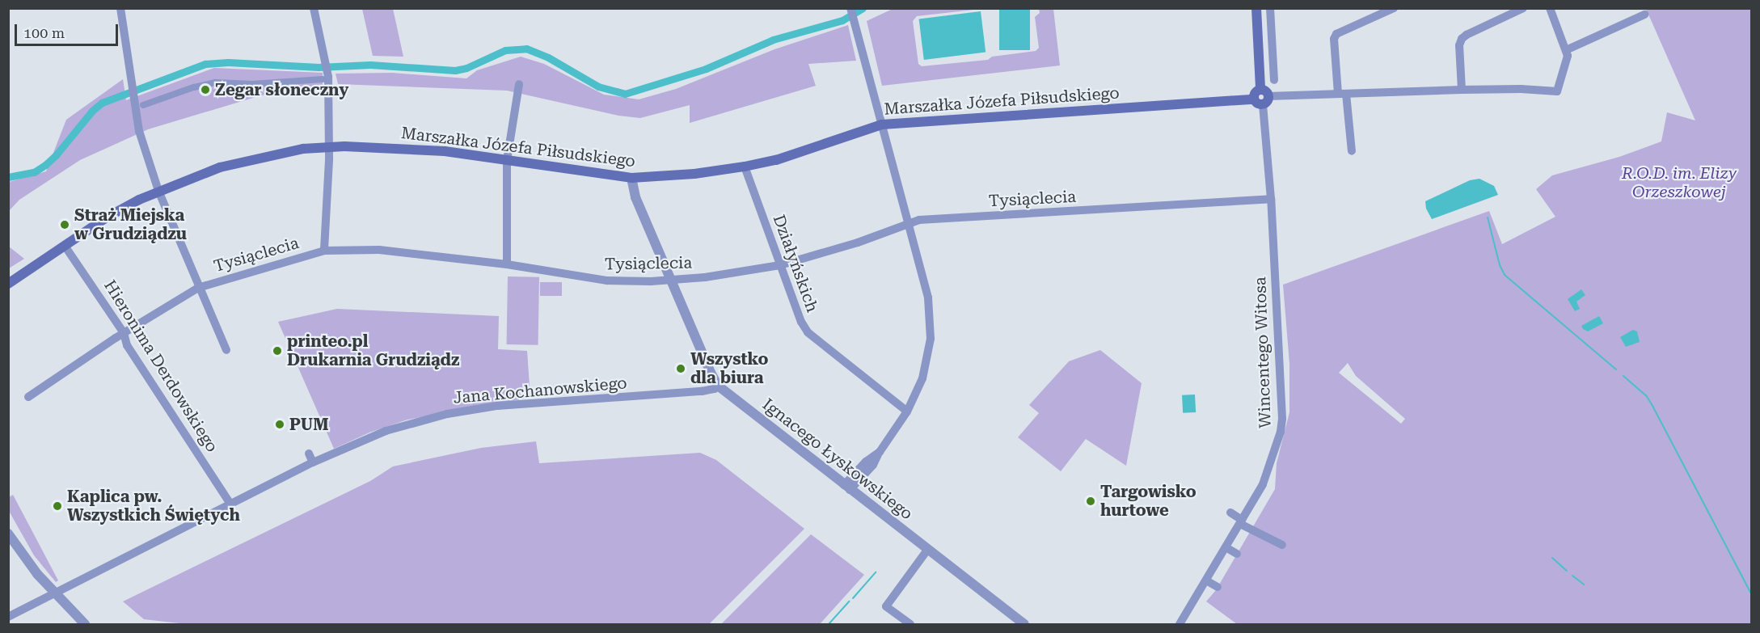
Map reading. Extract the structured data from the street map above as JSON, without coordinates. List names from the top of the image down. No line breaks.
{"streets":{"main road":["Marszałka Józefa Piłsudskiego"],"street":["Tysiąclecia","Działyńskich","Wincentego Witosa","Hieronima Derdowskiego","Jana Kochanowskiego","Ignacego Łyskowskiego"]},"crossings":[["Marszałka Józefa Piłsudskiego","Działyńskich"],["Marszałka Józefa Piłsudskiego","Wincentego Witosa"],["Marszałka Józefa Piłsudskiego","Hieronima Derdowskiego"],["Marszałka Józefa Piłsudskiego","Ignacego Łyskowskiego"],["Tysiąclecia","Działyńskich"],["Tysiąclecia","Wincentego Witosa"],["Tysiąclecia","Hieronima Derdowskiego"],["Tysiąclecia","Ignacego Łyskowskiego"],["Hieronima Derdowskiego","Jana Kochanowskiego"],["Jana Kochanowskiego","Ignacego Łyskowskiego"]],"parks":["R.O.D. im. Elizy Orzeszkowej"],"places":["Zegar słoneczny","Straż Miejska w Grudziądzu","printeo.pl Drukarnia Grudziądz","Wszystko dla biura","PUM","Targowisko hurtowe","Kaplica pw. Wszystkich Świętych"],"scale_bar":"100 m"}
